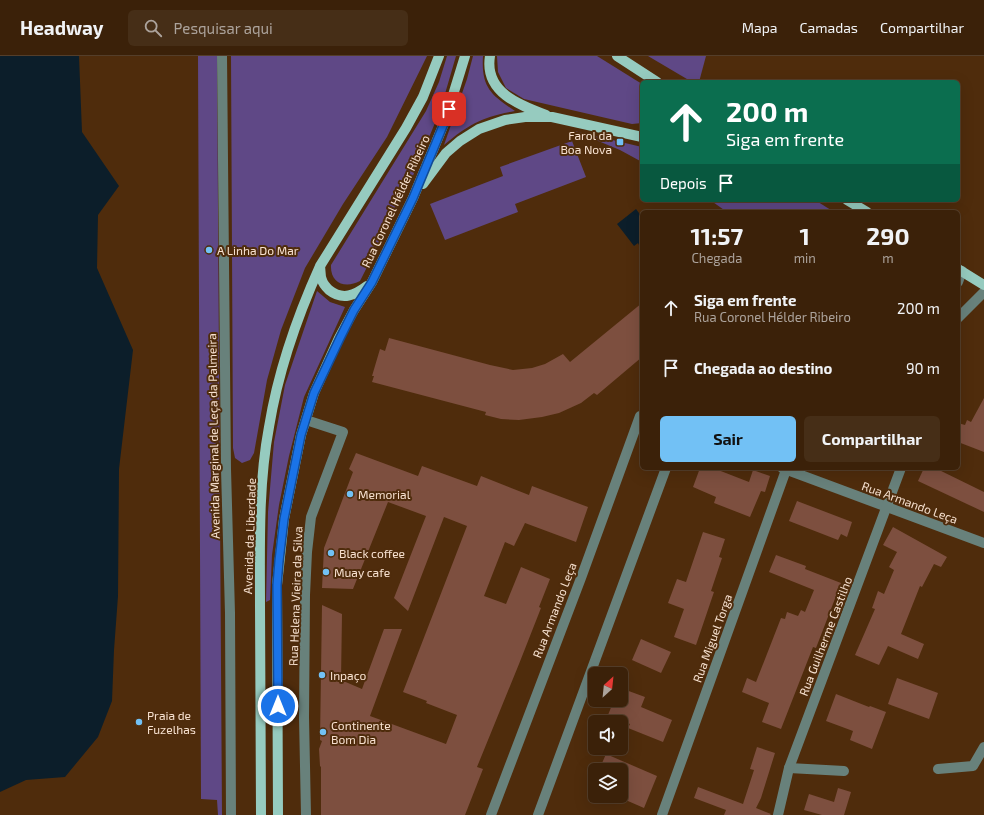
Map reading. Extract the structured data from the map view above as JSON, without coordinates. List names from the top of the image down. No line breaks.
{"streets":{"main road":["Rua Coronel Hélder Ribeiro","Avenida da Liberdade"],"street":["Avenida Marginal de Leça da Palmeira","Rua Armando Leça","Rua Helena Vieira da Silva","Rua Guilherme Castilho","Rua Miguel Torga"]},"crossings":[["Rua Coronel Hélder Ribeiro","Avenida da Liberdade"],["Rua Armando Leça","Rua Guilherme Castilho"]],"places":{"transit":["Farol da Boa Nova"],"other":["A Linha Do Mar","Memorial","Black coffee","Muay cafe","Inpaço","Praia de Fuzelhas","Continente Bom Dia"]},"north":"top right","page":{"header":"Headway","search":"Pesquisar aqui","nav":["Mapa","Camadas","Compartilhar"],"turn":["200 m","Siga em frente"],"then":"Depois","eta":["11:57","Chegada","1","min","290","m"],"list":[{"name":"Siga em frente","note":"Rua Coronel Hélder Ribeiro","value":"200 m"},{"name":"Chegada ao destino","value":"90 m"}],"buttons":["Sair","Compartilhar"]}}
